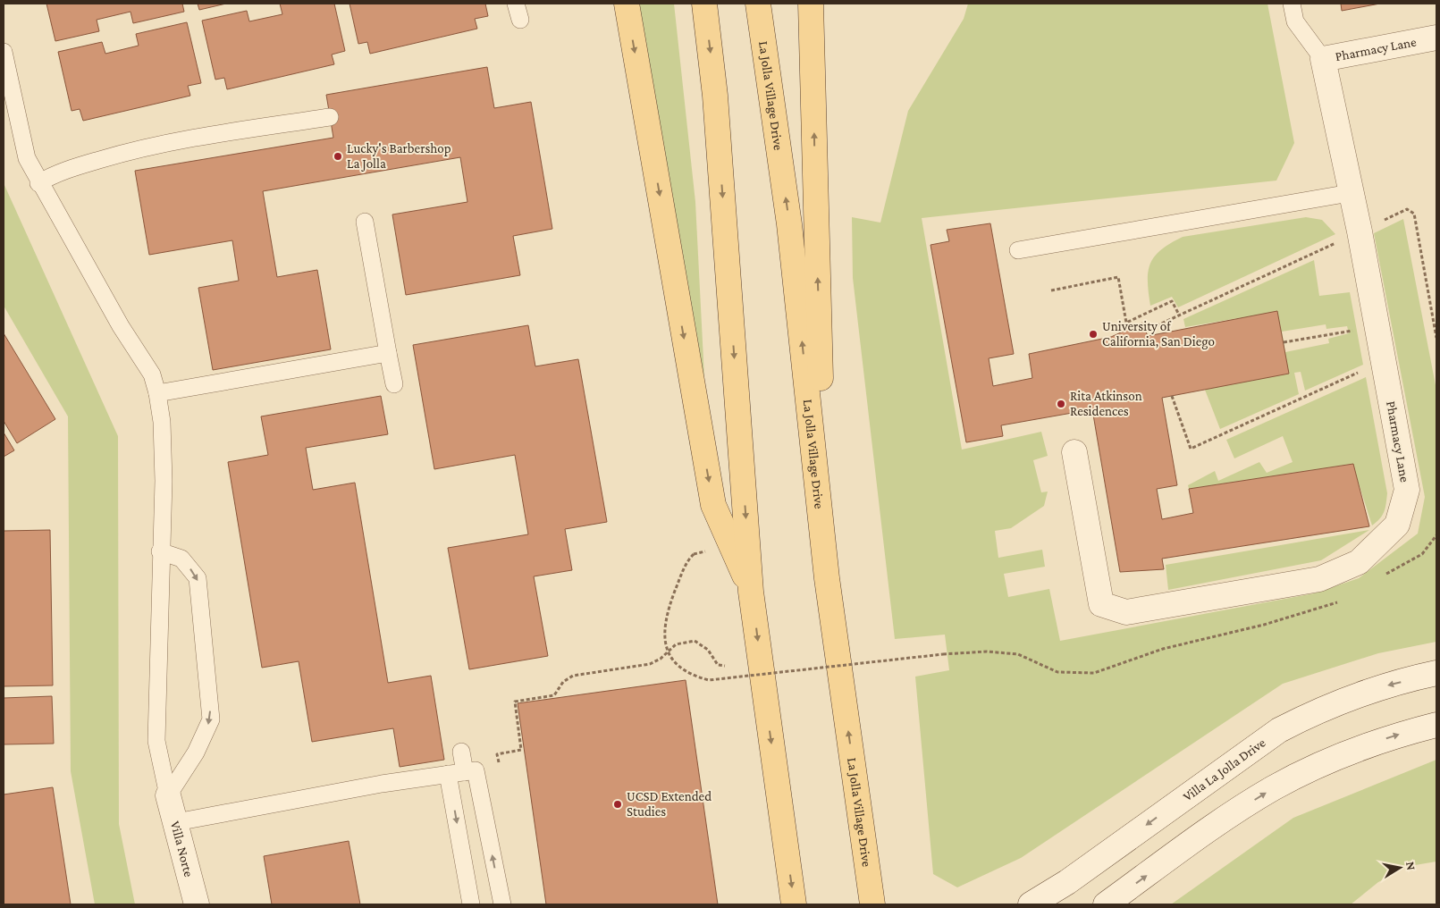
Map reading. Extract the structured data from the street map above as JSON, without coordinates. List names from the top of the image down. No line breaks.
{"streets":{"main road":["La Jolla Village Drive"],"street":["Pharmacy Lane","Villa La Jolla Drive","Villa Norte"]},"places":["Lucky's Barbershop La Jolla","University of California, San Diego","Rita Atkinson Residences","UCSD Extended Studies"],"north":"right"}
